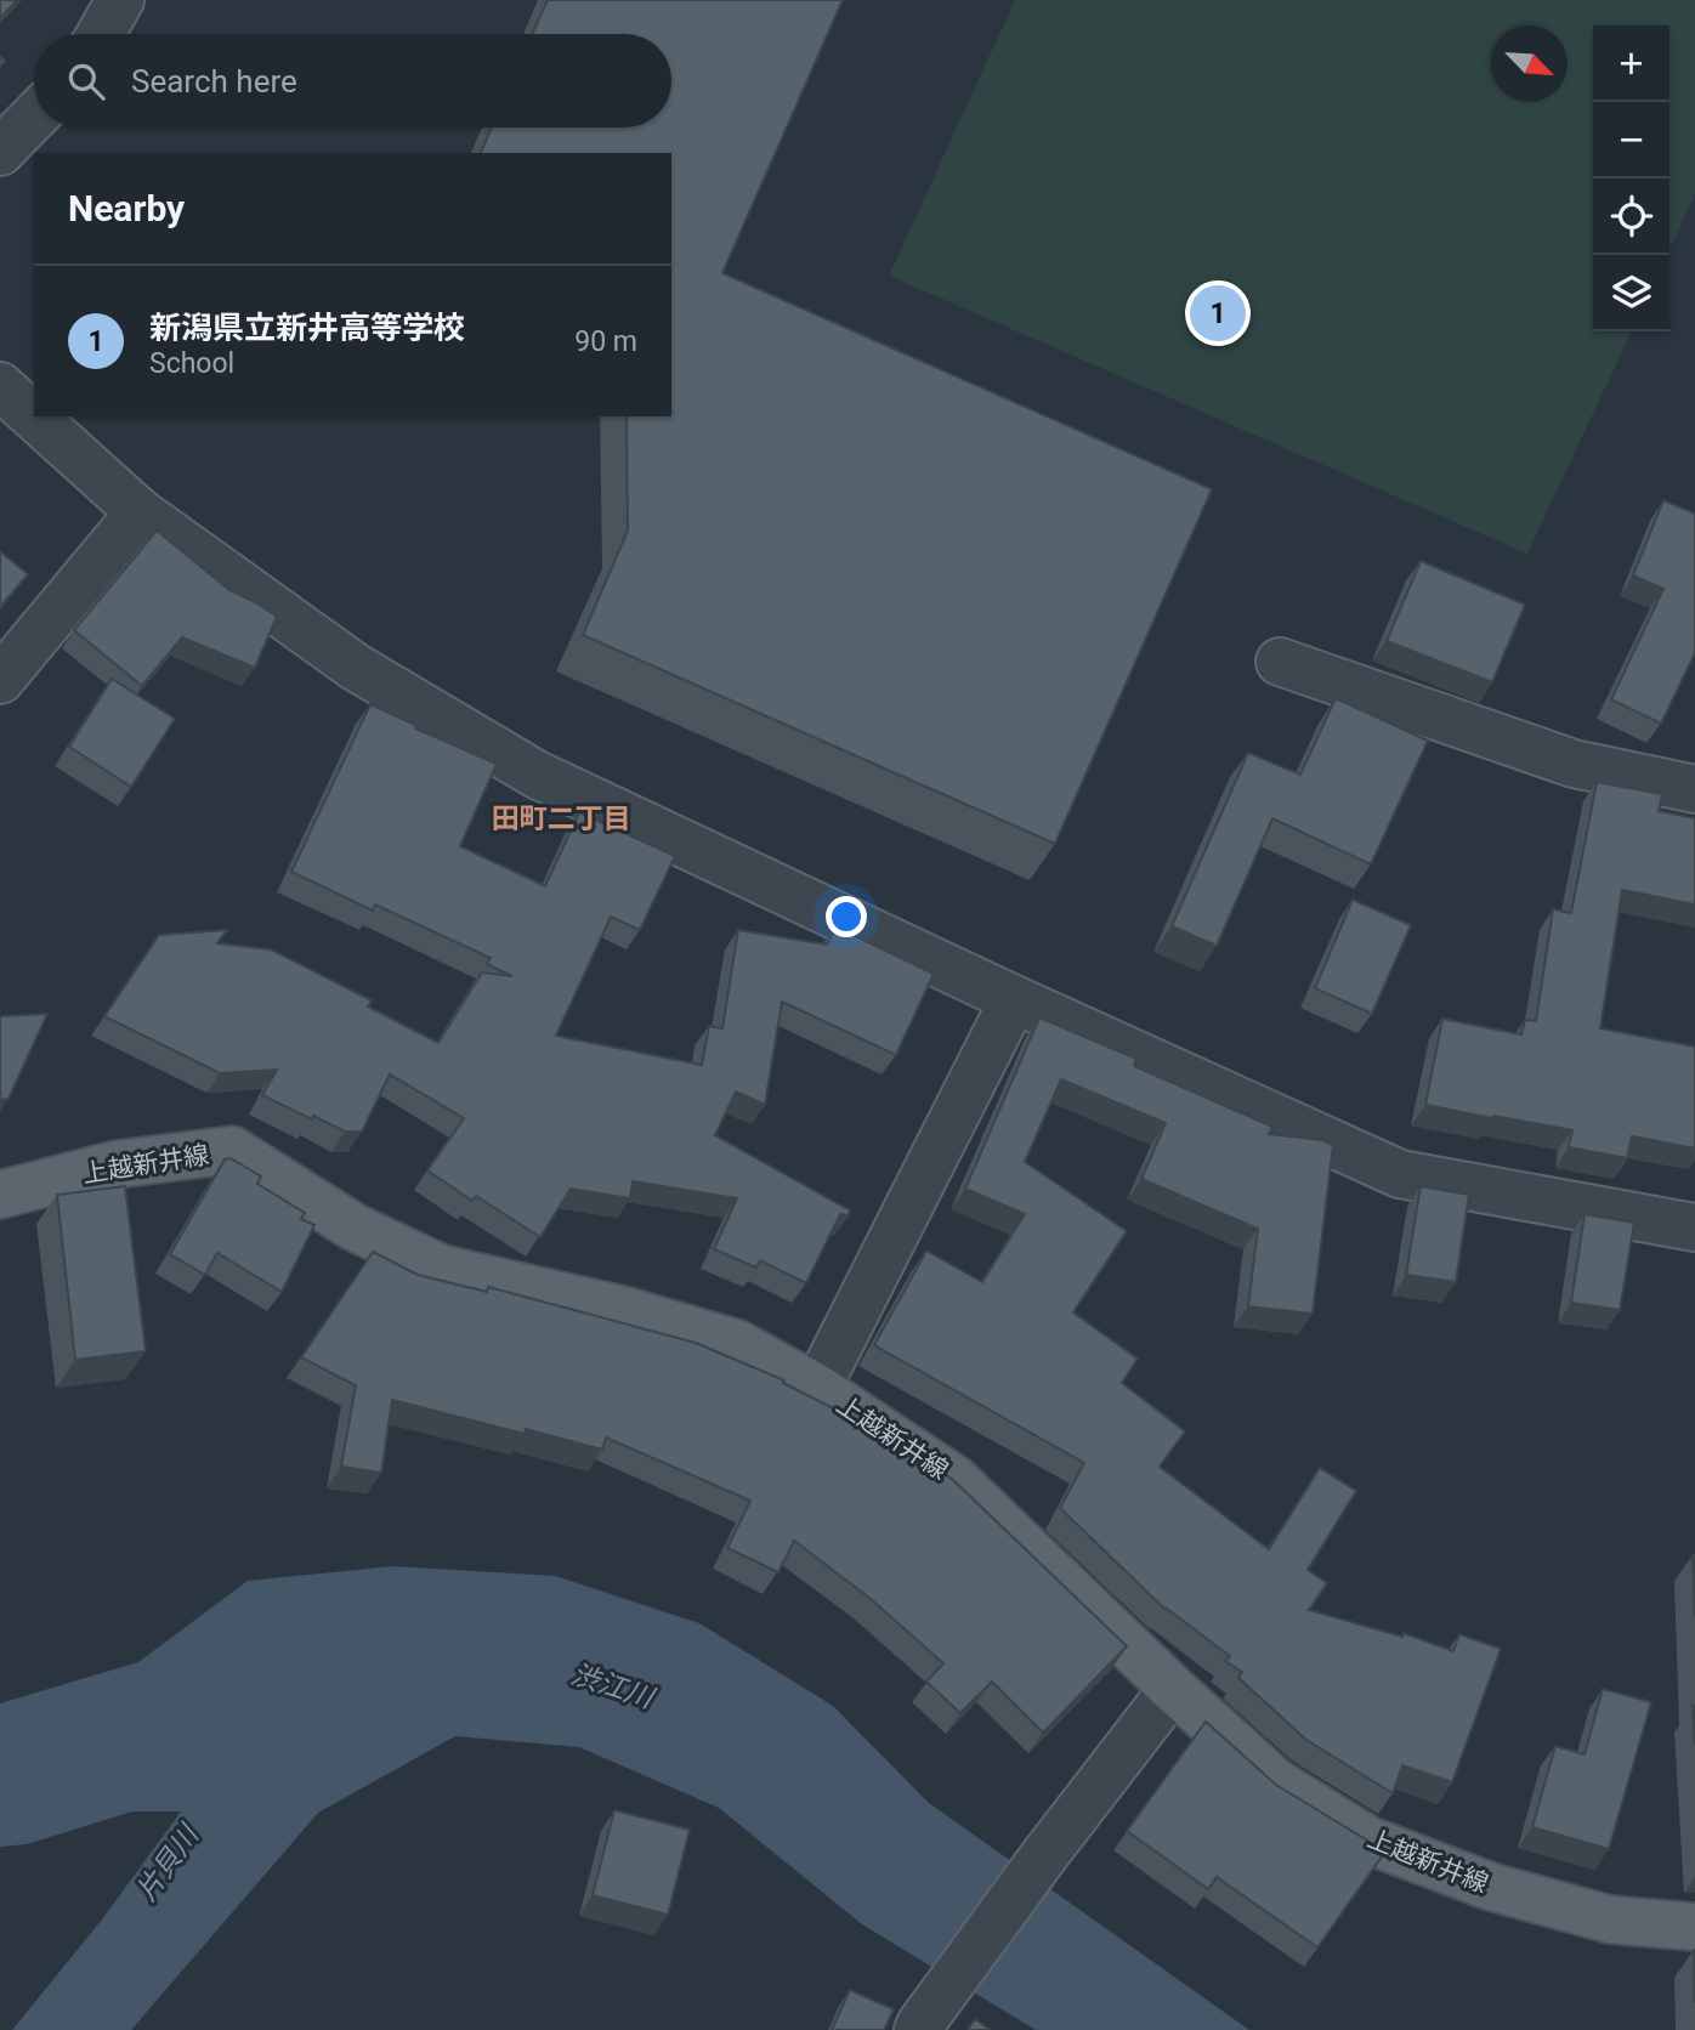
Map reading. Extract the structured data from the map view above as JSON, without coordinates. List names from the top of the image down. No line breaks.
{"streets":{"main road":["上越新井線"]},"districts":["田町二丁目"],"water":["渋江川","片貝川"],"north":"bottom right","page":{"map_buttons":["+","−"],"search":"Search here","heading":"Nearby","list":[{"mark":"1","name":"新潟県立新井高等学校","note":"School","value":"90 m"}],"pins":"1"}}
